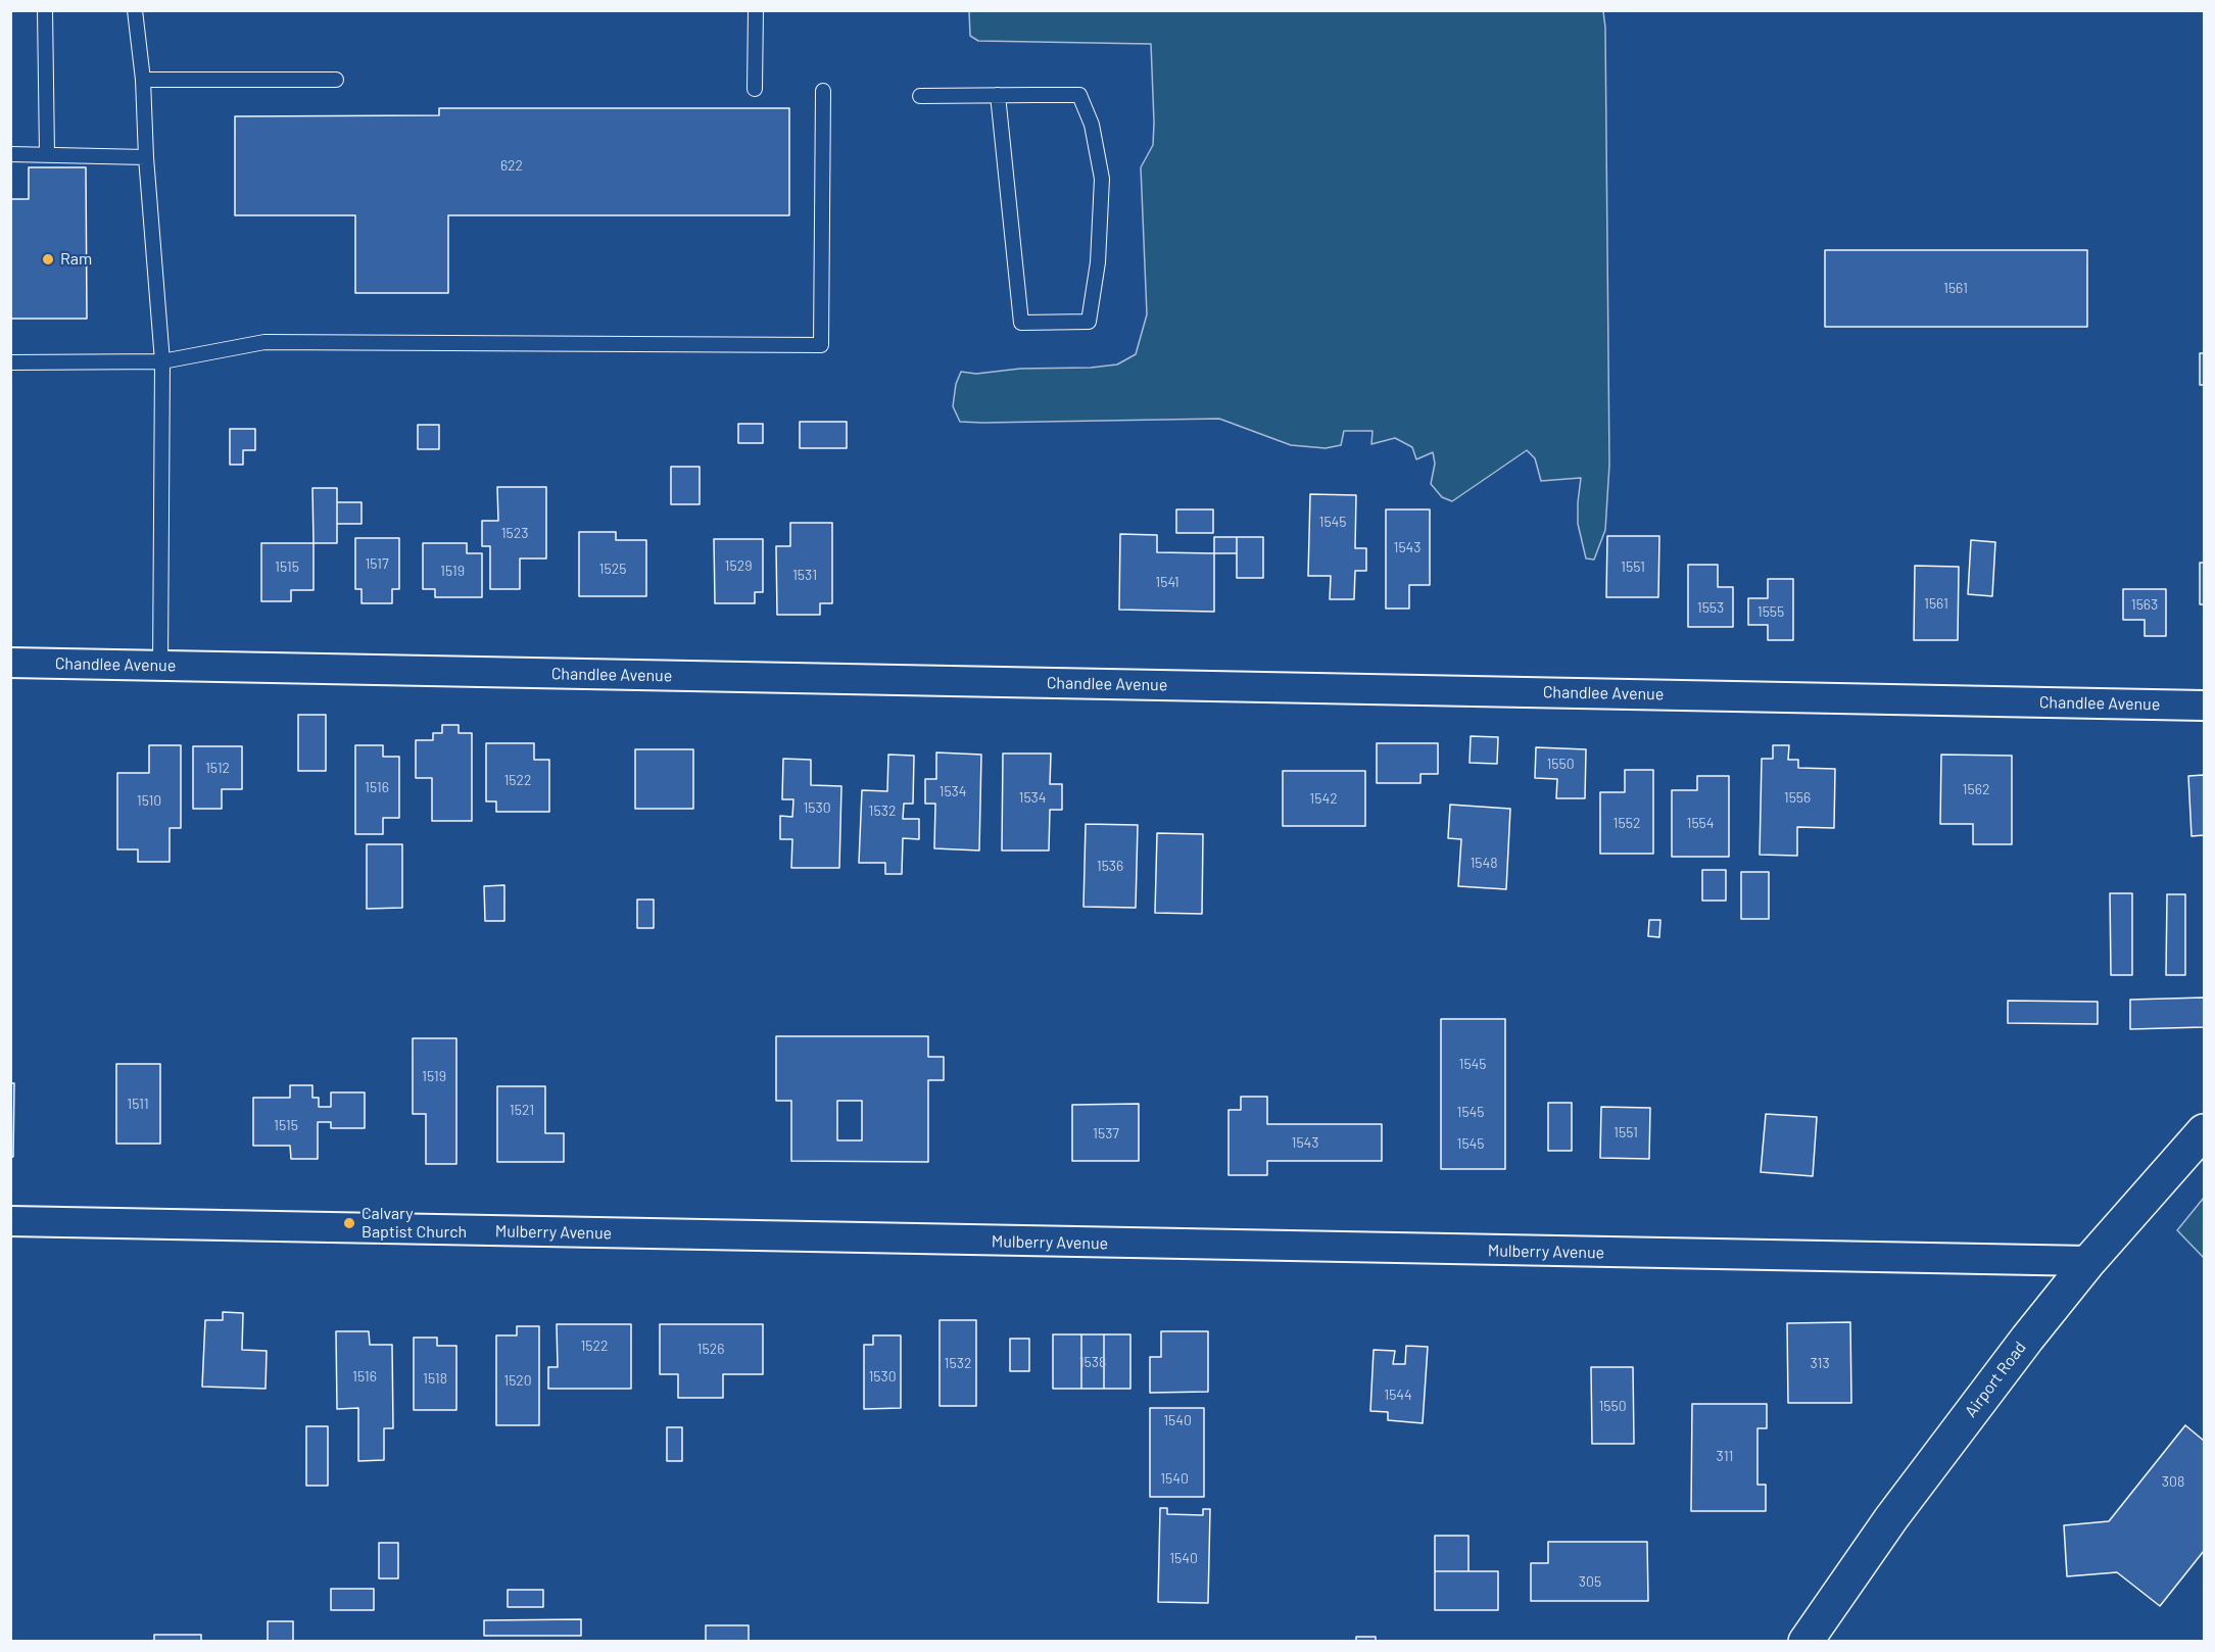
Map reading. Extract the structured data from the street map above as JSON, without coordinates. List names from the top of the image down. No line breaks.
{"streets":{"main road":["Airport Road"],"street":["Chandlee Avenue","Mulberry Avenue"]},"crossings":[["Mulberry Avenue","Airport Road"]],"places":["Ram","Calvary Baptist Church"],"house_numbers":["622","1561","1545","1523","1543","1517","1529","1515","1551","1525","1519","1531","1541","1561","1563","1553","1555","1550","1512","1522","1516","1562","1534","1534","1556","1542","1510","1530","1532","1552","1554","1548","1536","1545","1519","1511","1521","1545","1515","1551","1537","1543","1545","1522","1526","1538","1532","313","1516","1530","1518","1520","1544","1550","1540","311","1540","308","1540","305"]}
